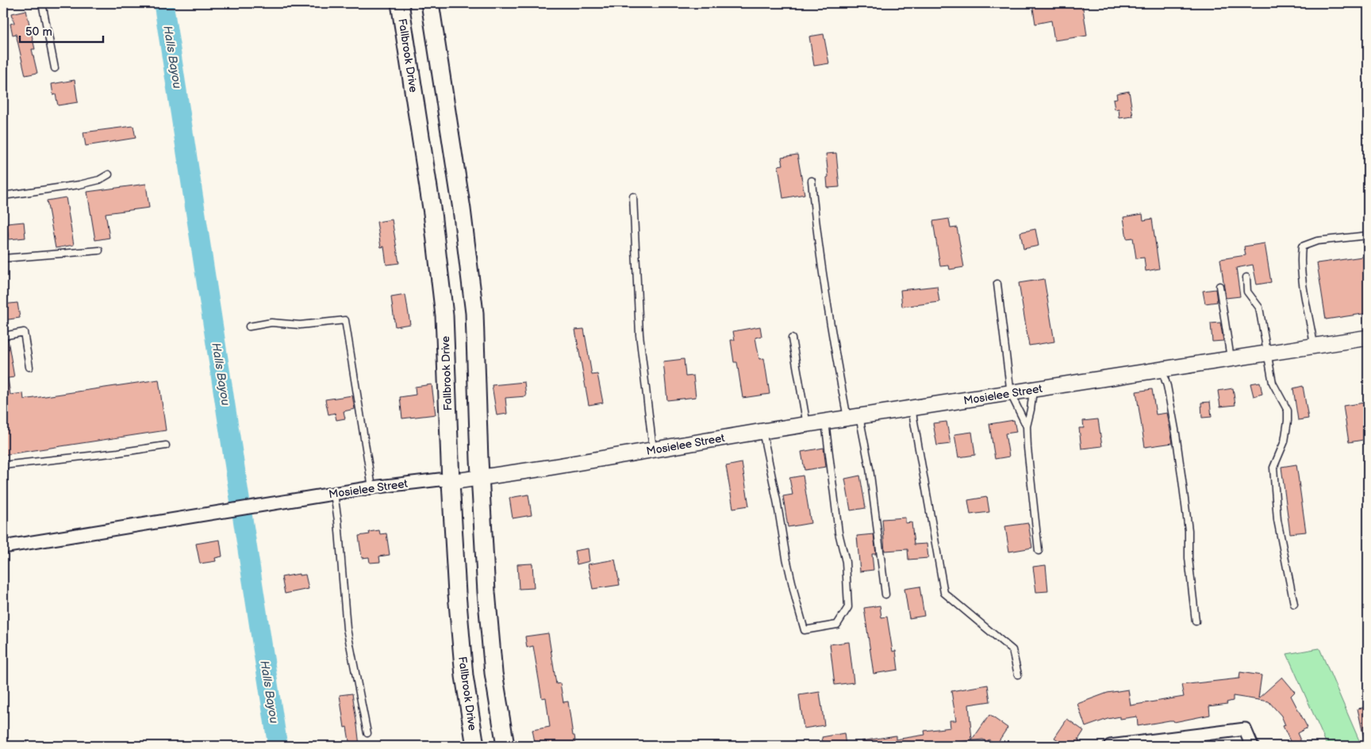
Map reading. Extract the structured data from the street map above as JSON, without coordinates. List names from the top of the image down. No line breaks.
{"streets":{"main road":["Fallbrook Drive"],"street":["Mosielee Street"]},"crossings":[["Fallbrook Drive","Mosielee Street"]],"water":["Halls Bayou"],"scale_bar":"50 m"}
